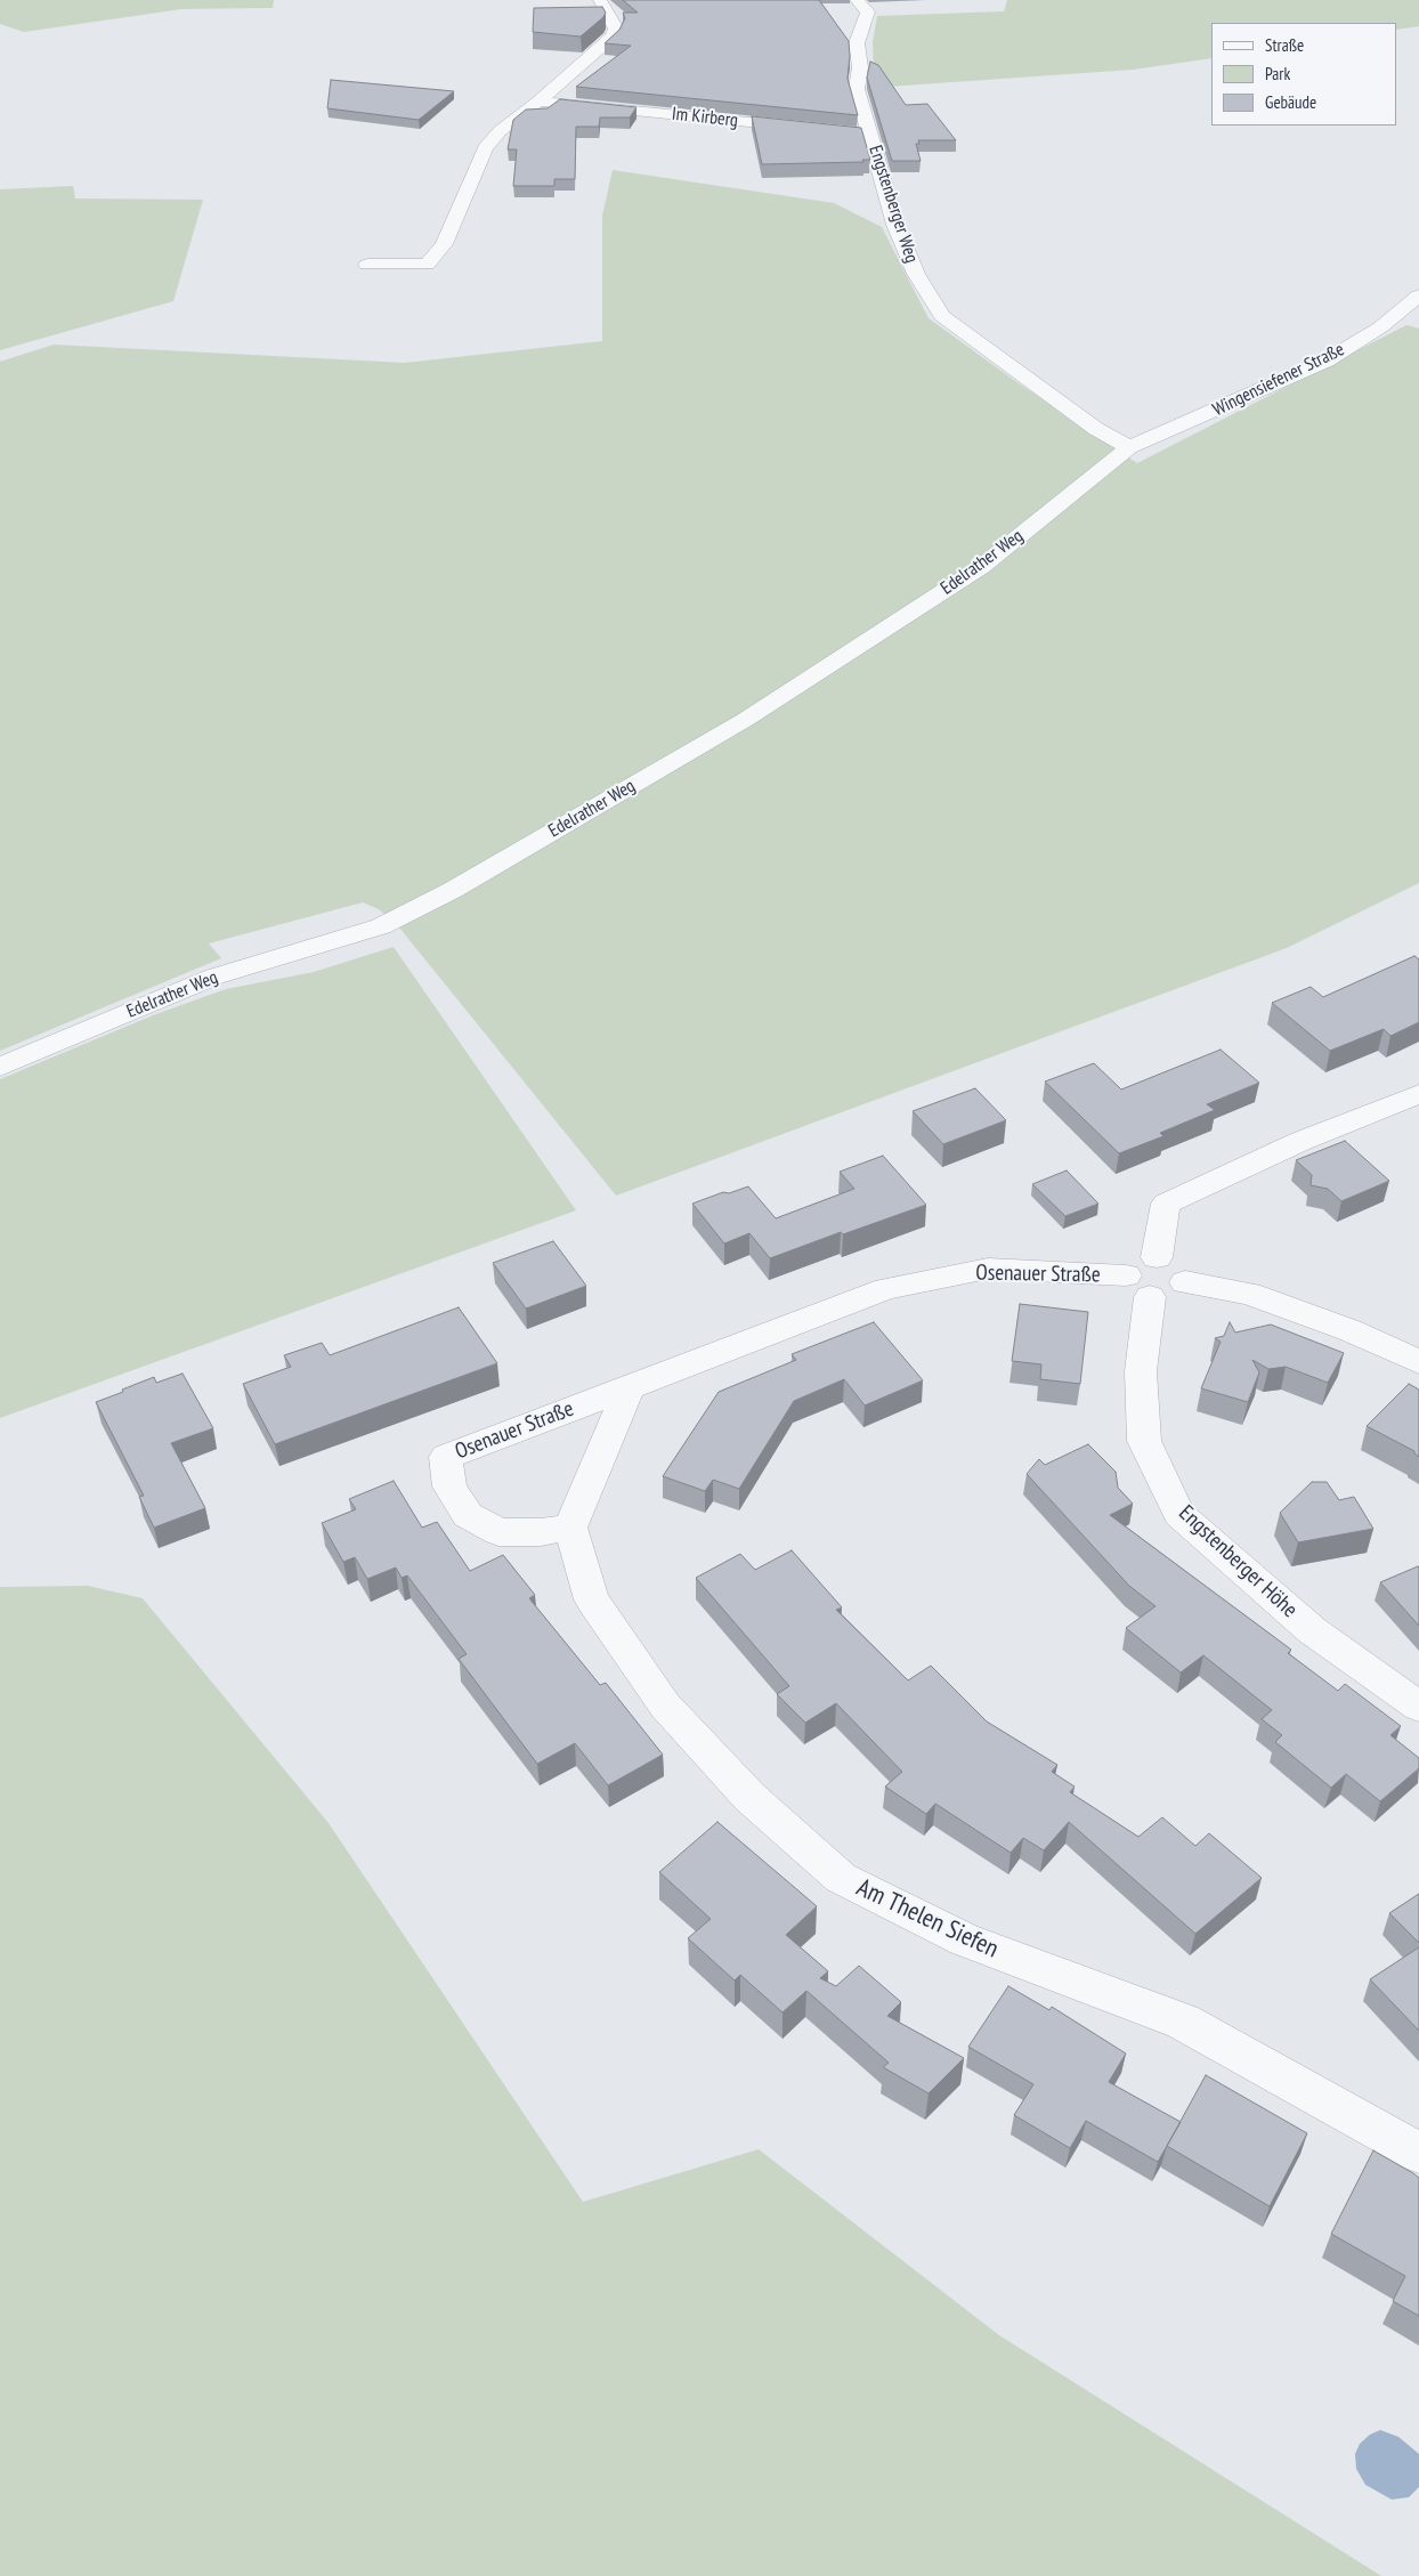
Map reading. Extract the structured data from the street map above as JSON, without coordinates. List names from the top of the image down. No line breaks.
{"streets":{"street":["Im Kirberg","Engstenberger Weg","Wingensiefener Straße","Edelrather Weg","Osenauer Straße","Engstenberger Höhe","Am Thelen Siefen"]},"crossings":[["Engstenberger Weg","Wingensiefener Straße"],["Engstenberger Weg","Edelrather Weg"],["Wingensiefener Straße","Edelrather Weg"],["Osenauer Straße","Engstenberger Höhe"],["Osenauer Straße","Am Thelen Siefen"]],"legend":["Straße","Park","Gebäude"]}
